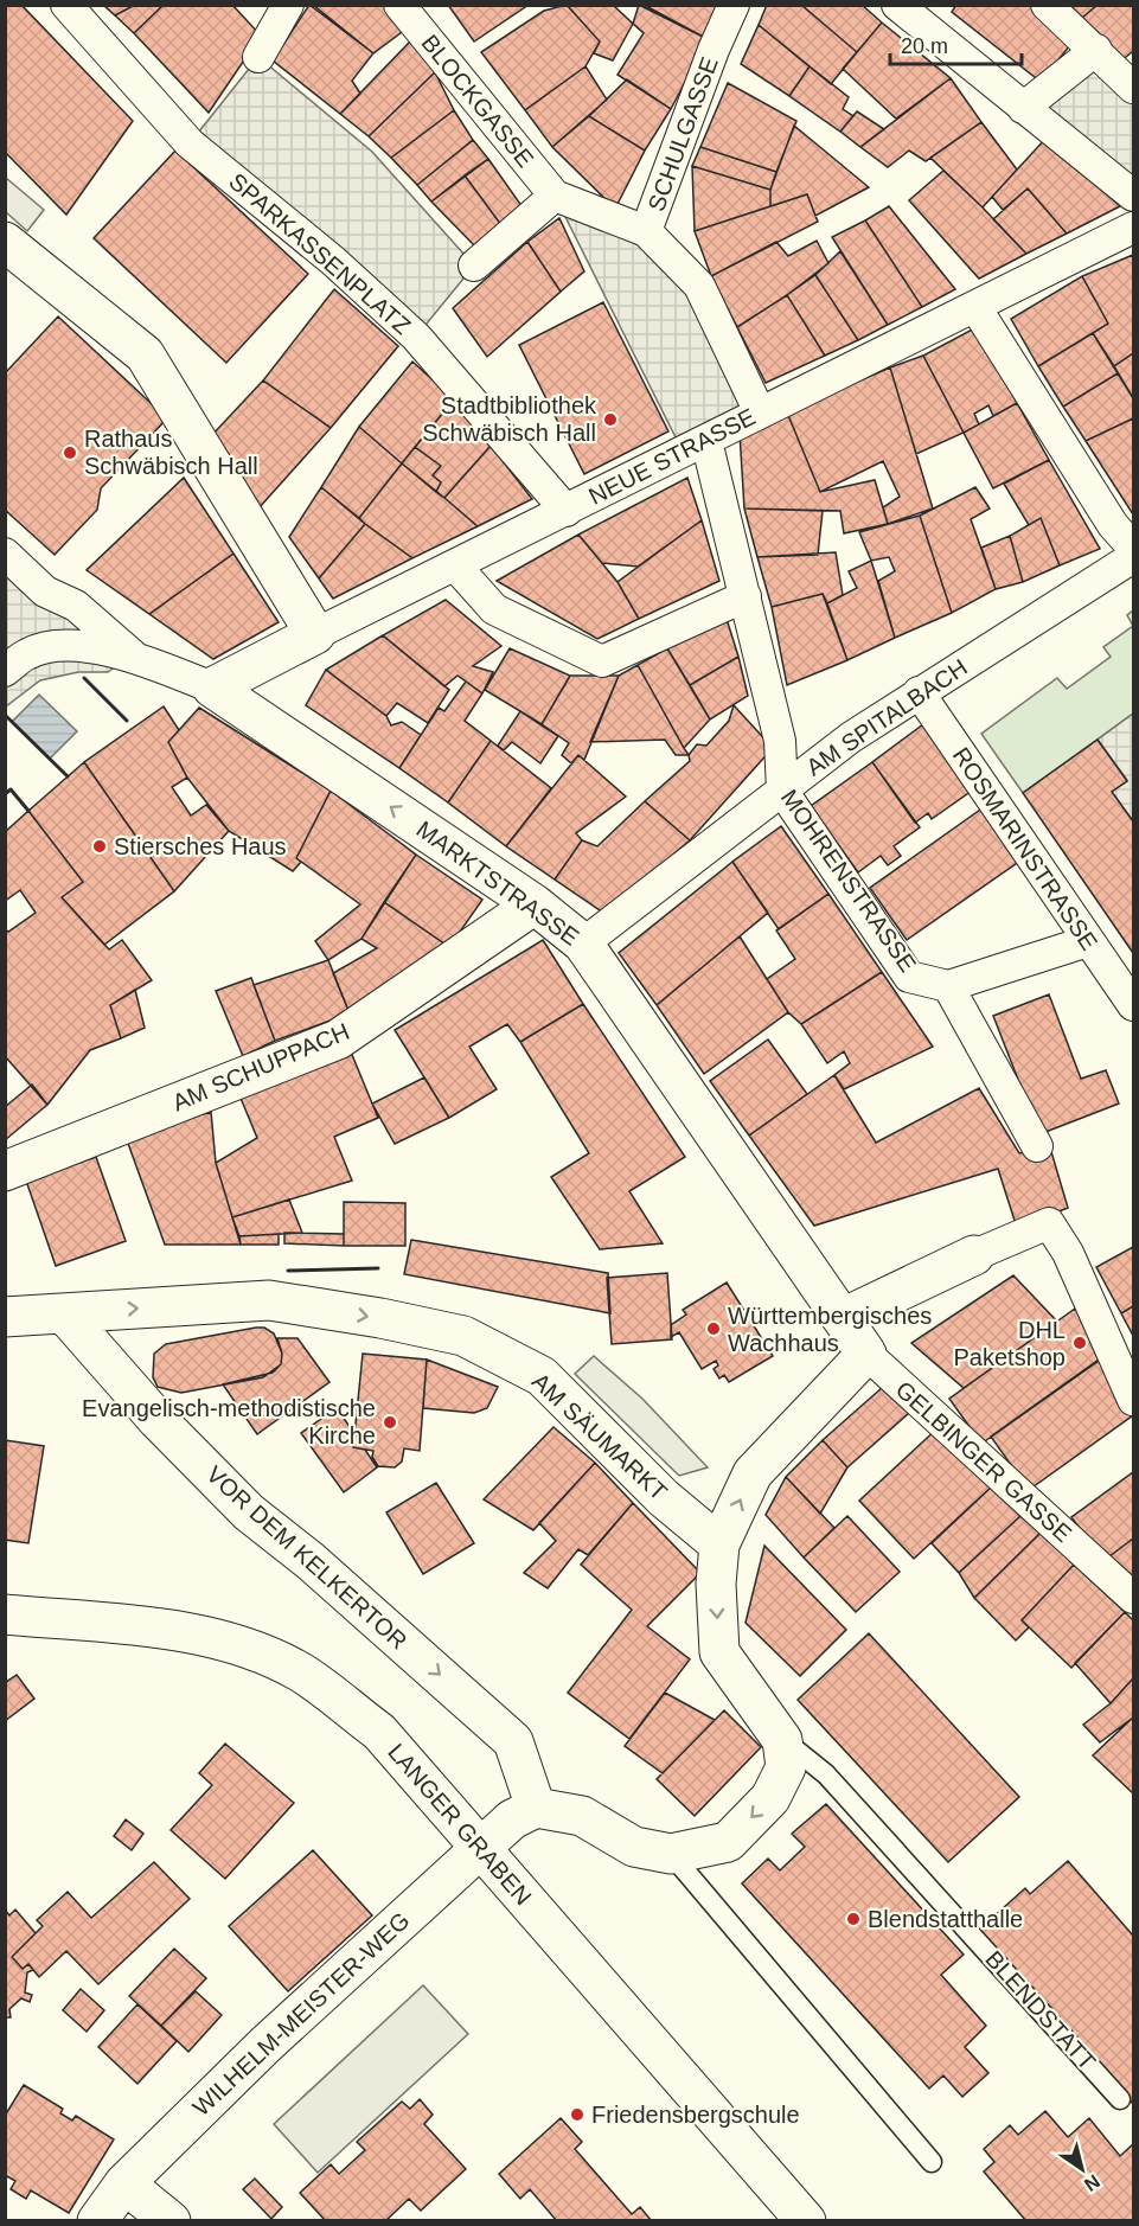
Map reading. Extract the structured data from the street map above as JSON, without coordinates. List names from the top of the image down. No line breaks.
{"streets":{"street":["BLOCKGASSE","SCHULGASSE","SPARKASSENPLATZ","NEUE STRASSE","AM SPITALBACH","ROSMARINSTRASSE","MOHRENSTRASSE","MARKTSTRASSE","AM SCHUPPACH","AM SÄUMARKT","GELBINGER GASSE","VOR DEM KELKERTOR","LANGER GRABEN","BLENDSTATT","WILHELM-MEISTER-WEG"]},"crossings":[["BLOCKGASSE","SCHULGASSE"],["SPARKASSENPLATZ","NEUE STRASSE"],["NEUE STRASSE","MOHRENSTRASSE"],["NEUE STRASSE","MARKTSTRASSE"],["AM SPITALBACH","ROSMARINSTRASSE"],["AM SPITALBACH","MOHRENSTRASSE"],["AM SPITALBACH","MARKTSTRASSE"],["MARKTSTRASSE","AM SCHUPPACH"],["MARKTSTRASSE","GELBINGER GASSE"],["AM SÄUMARKT","VOR DEM KELKERTOR"],["AM SÄUMARKT","BLENDSTATT"],["LANGER GRABEN","WILHELM-MEISTER-WEG"]],"one_way":["MARKTSTRASSE","AM SÄUMARKT","VOR DEM KELKERTOR"],"places":["Stadtbibliothek Schwäbisch Hall","Rathaus Schwäbisch Hall","Stiersches Haus","Württembergisches Wachhaus","DHL Paketshop","Evangelisch-methodistische Kirche","Blendstatthalle","Friedensbergschule"],"scale_bar":"20 m","north":"bottom right"}
